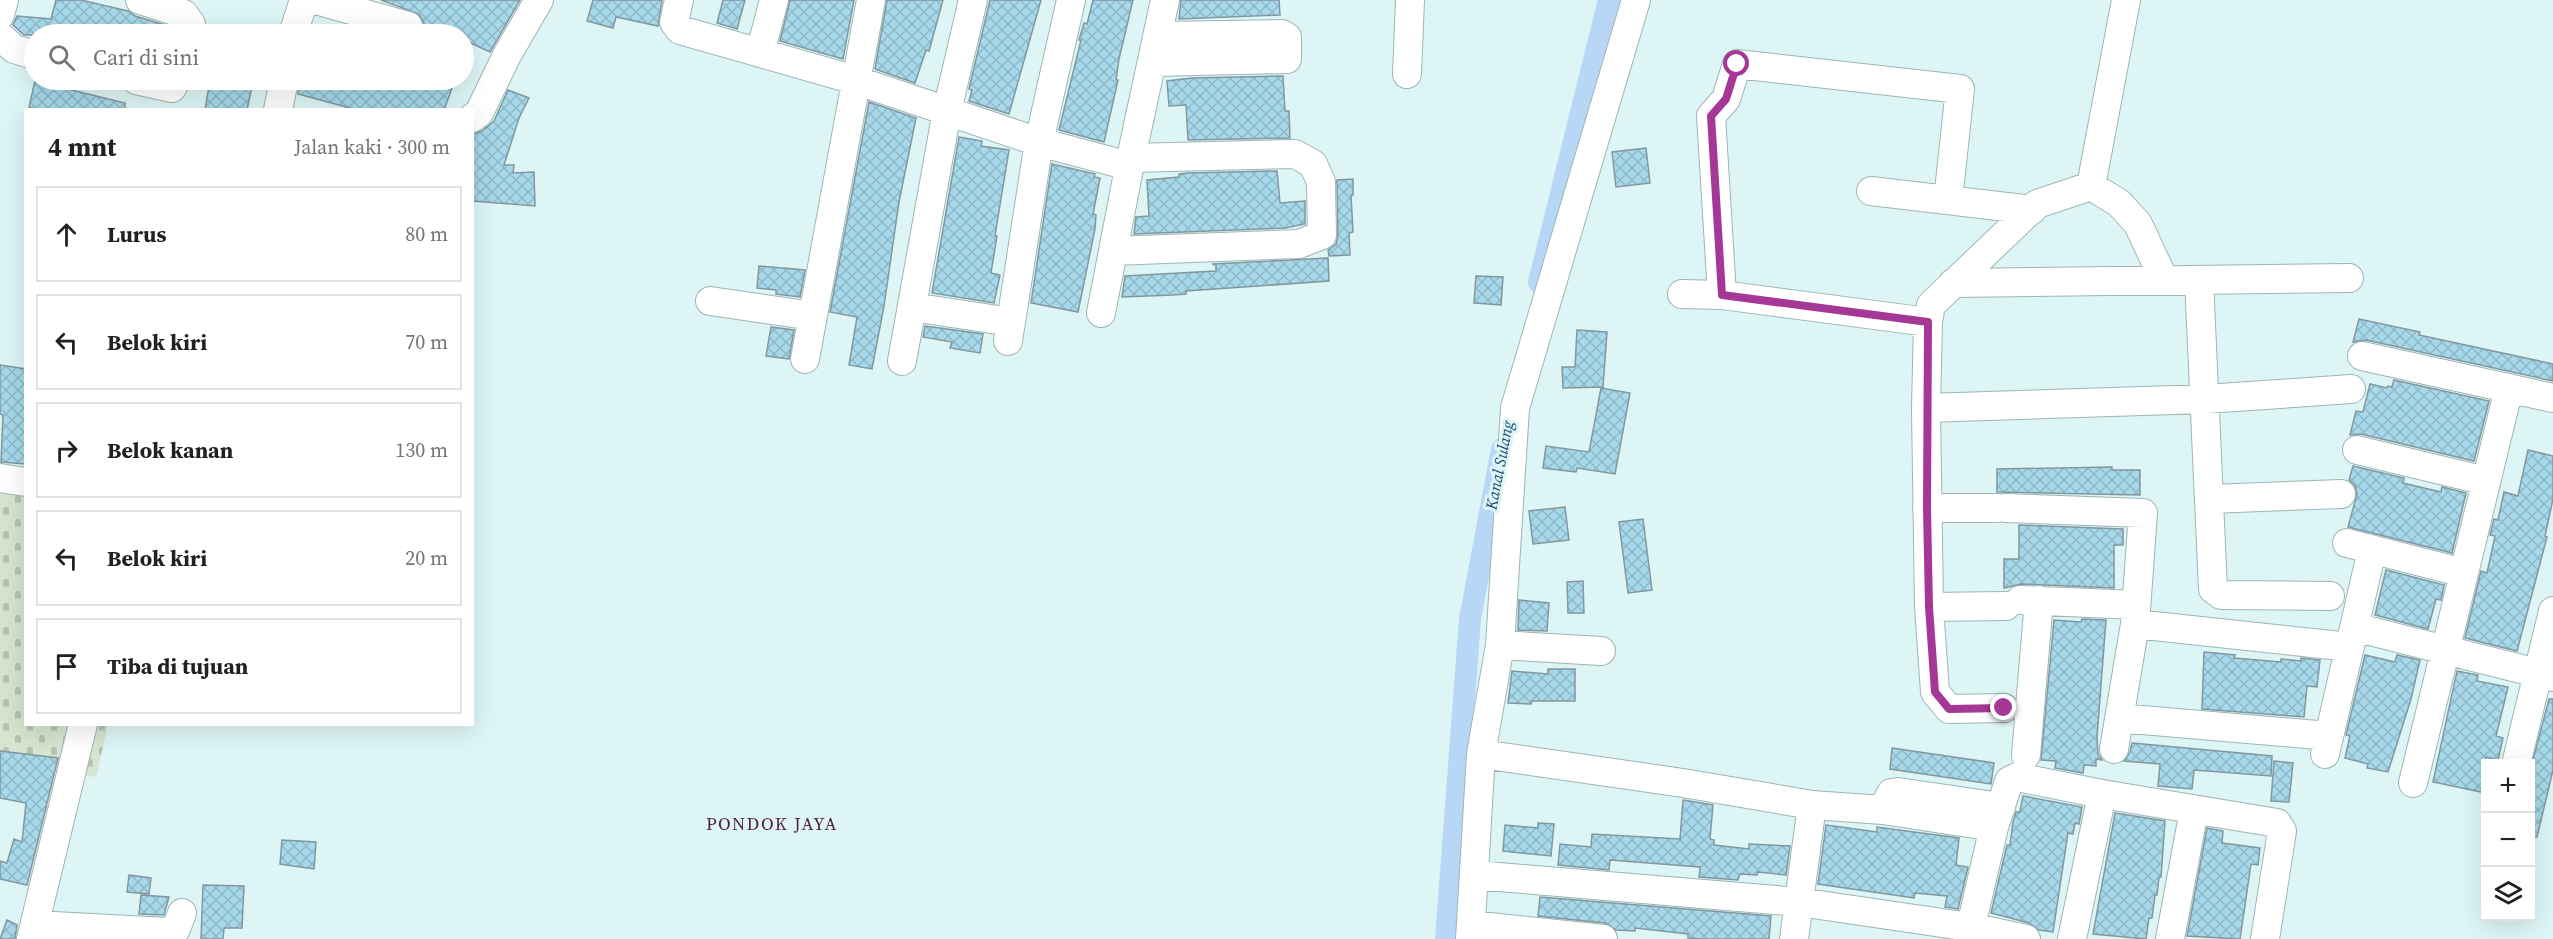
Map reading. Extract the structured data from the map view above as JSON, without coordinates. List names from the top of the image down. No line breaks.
{"districts":["PONDOK JAYA"],"water":["Kanal Sulang"],"page":{"search":"Cari di sini","heading":["4 mnt","Jalan kaki · 300 m"],"list":[["Lurus","80 m"],["Belok kiri","70 m"],["Belok kanan","130 m"],["Belok kiri","20 m"],"Tiba di tujuan"],"map_buttons":["+","−"]}}
